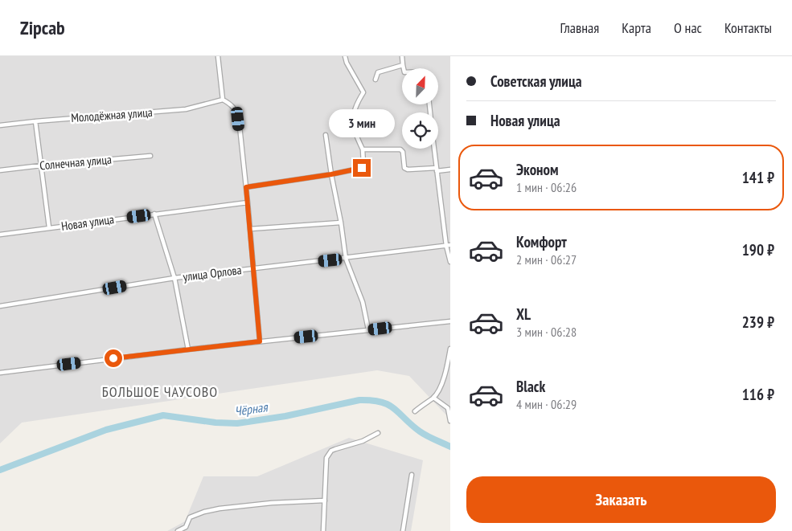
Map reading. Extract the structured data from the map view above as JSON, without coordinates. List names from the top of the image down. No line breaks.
{"streets":{"street":["Молодёжная улица","Солнечная улица","Новая улица","улица Орлова"]},"districts":["БОЛЬШОЕ ЧАУСОВО"],"water":["Чёрная"],"north":"top right","page":{"header":"Zipcab","nav":["Главная","Карта","О нас","Контакты"],"banner":["Советская улица","Новая улица"],"bubble":"3 мин","list":[{"name":"Эконом","note":"1 мин · 06:26","value":"141 ₽"},{"name":"Комфорт","note":"2 мин · 06:27","value":"190 ₽"},{"name":"XL","note":"3 мин · 06:28","value":"239 ₽"},{"name":"Black","note":"4 мин · 06:29","value":"116 ₽"}],"buttons":"Заказать"}}
